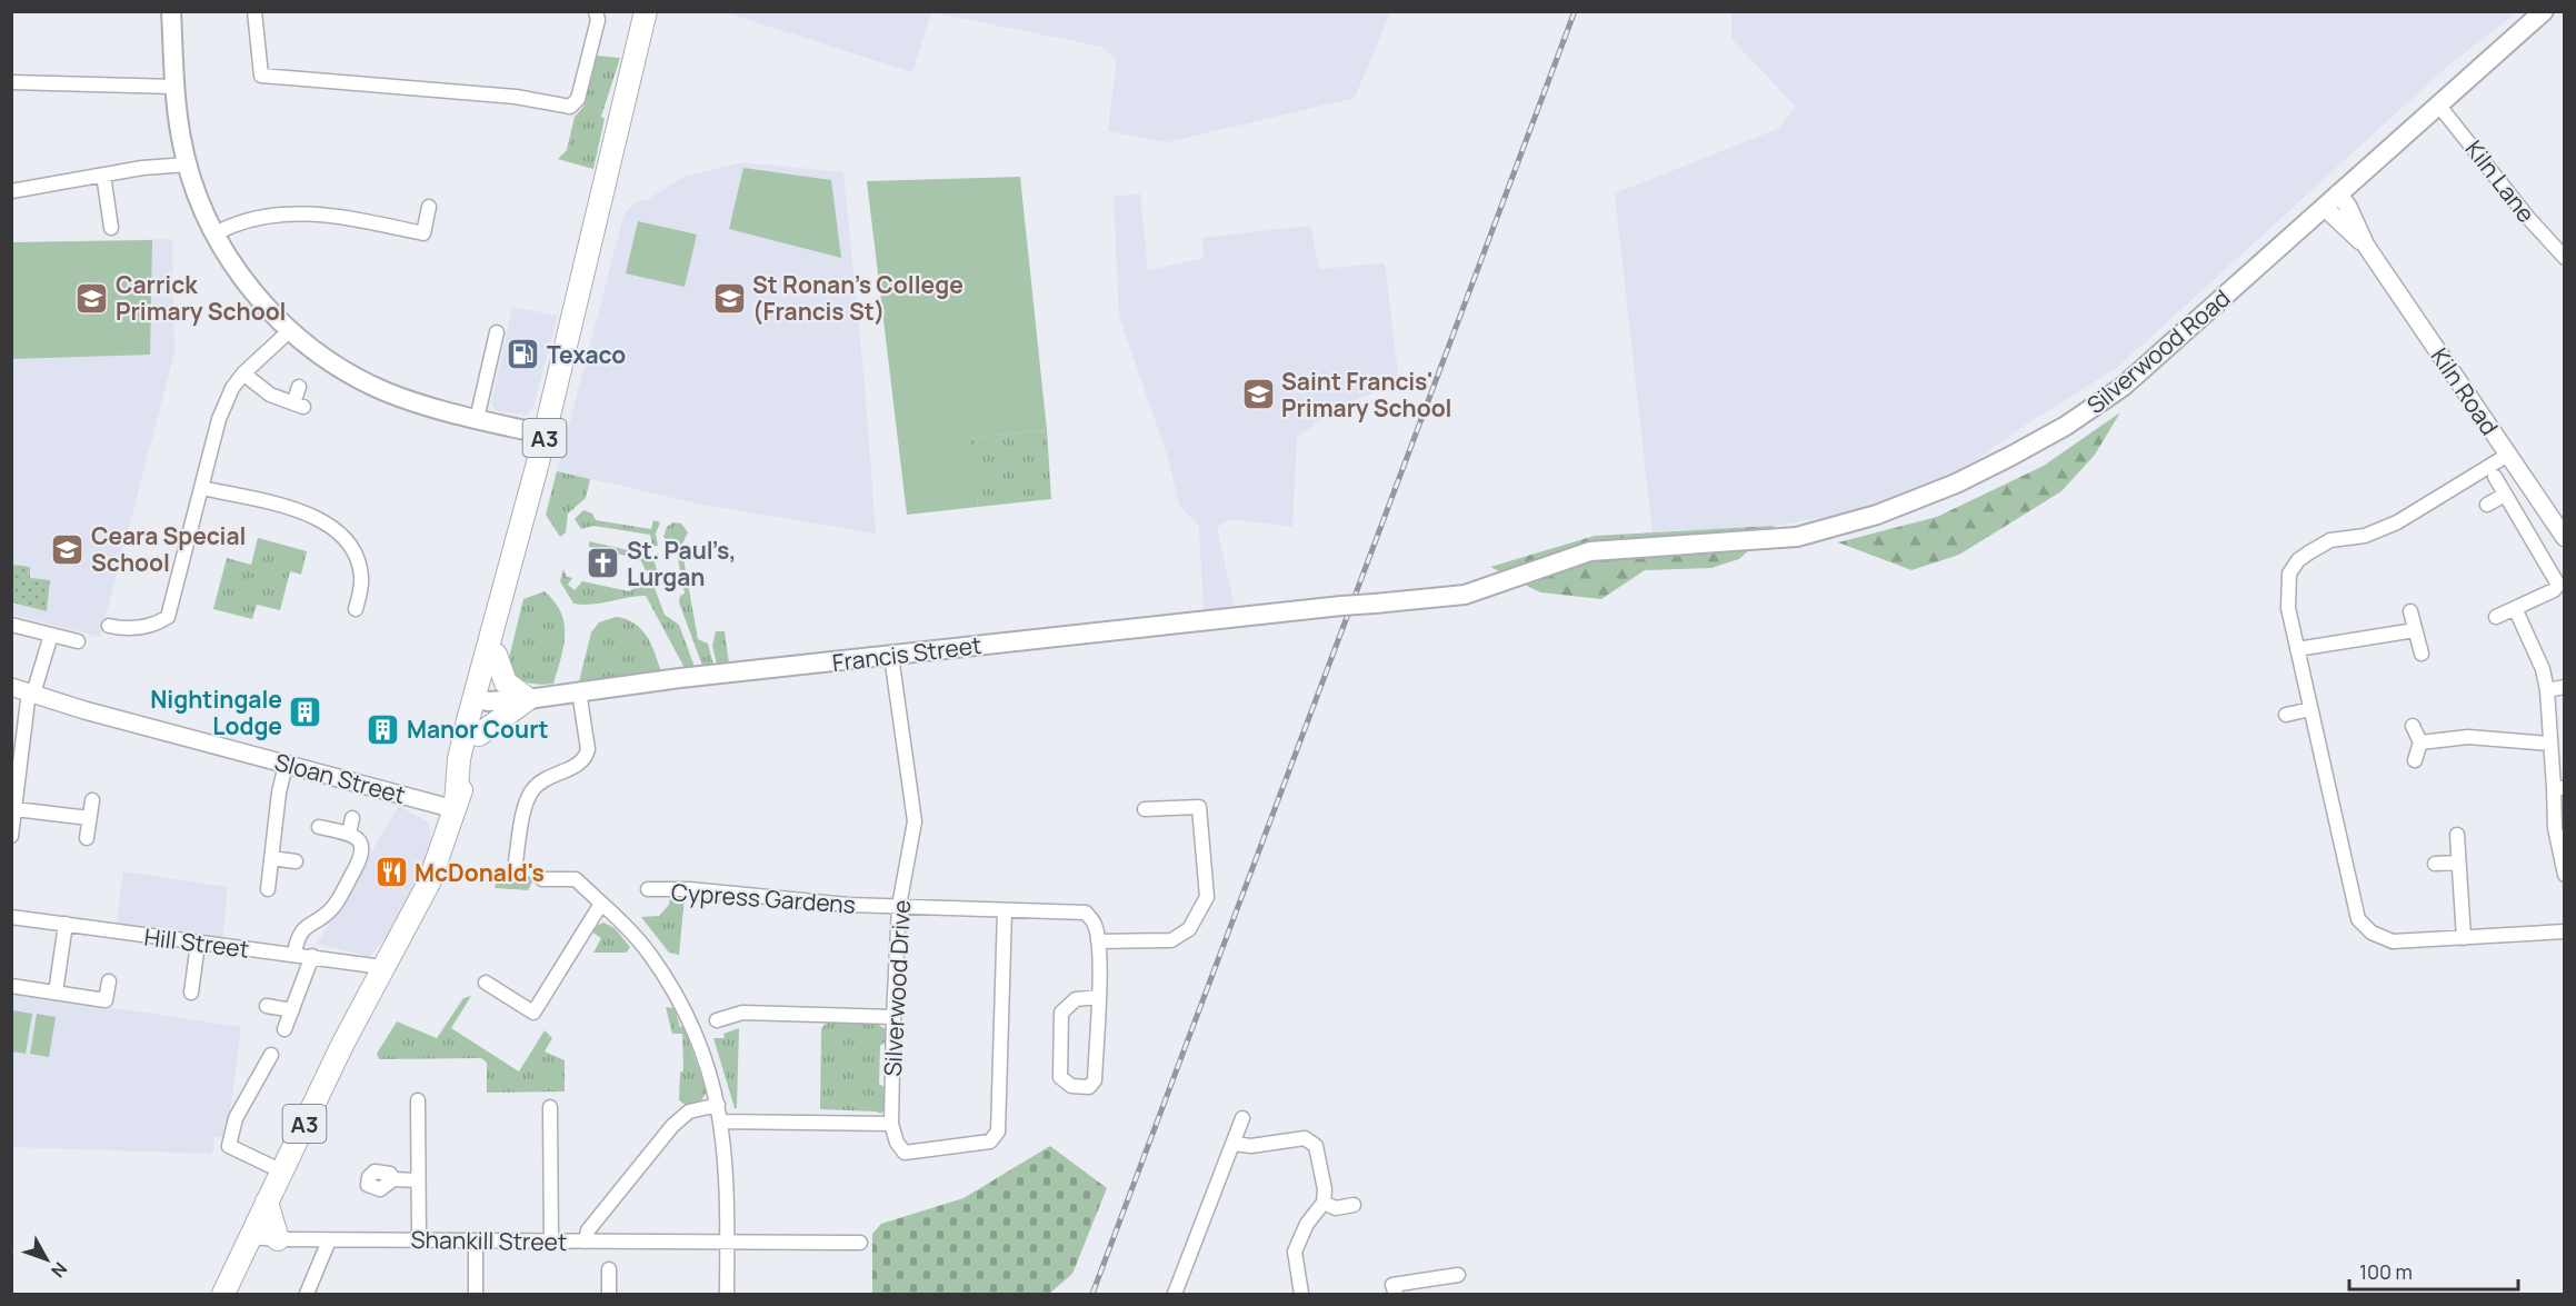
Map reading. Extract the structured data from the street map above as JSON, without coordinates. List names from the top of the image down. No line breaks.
{"streets":{"highway":["A3"],"main road":["Silverwood Road","Francis Street"],"street":["Kiln Lane","Kiln Road","Sloan Street","Cypress Gardens","Hill Street","Silverwood Drive","Shankill Street"]},"crossings":[["Kiln Lane","Silverwood Road"],["Silverwood Road","Kiln Road"],["Silverwood Road","Francis Street"],["A3","Francis Street"],["A3","Sloan Street"],["A3","Hill Street"],["A3","Shankill Street"],["Francis Street","Silverwood Drive"],["Cypress Gardens","Silverwood Drive"]],"places":{"school or university":["Carrick Primary School","St Ronan's College (Francis St)","Saint Francis' Primary School","Ceara Special School"],"fuel station":["Texaco"],"church":["St. Paul’s, Lurgan"],"building":["Nightingale Lodge","Manor Court"],"restaurant":["McDonald's"]},"scale_bar":"100 m","north":"bottom right"}
